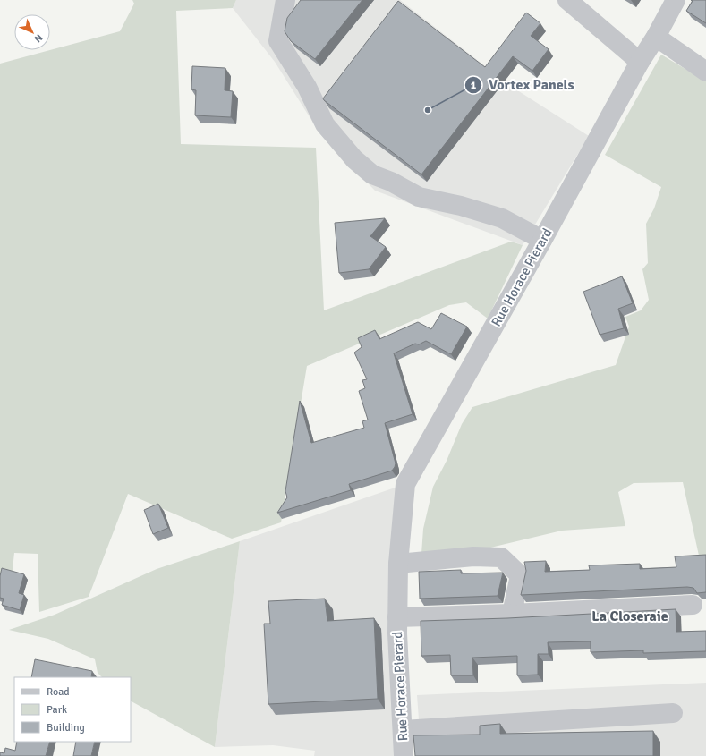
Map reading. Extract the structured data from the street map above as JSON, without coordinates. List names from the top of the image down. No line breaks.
{"streets":{"street":["Rue Horace Pierard"]},"districts":["La Closeraie"],"places":["Vortex Panels"],"legend":["Road","Park","Building"],"north":"bottom right"}
